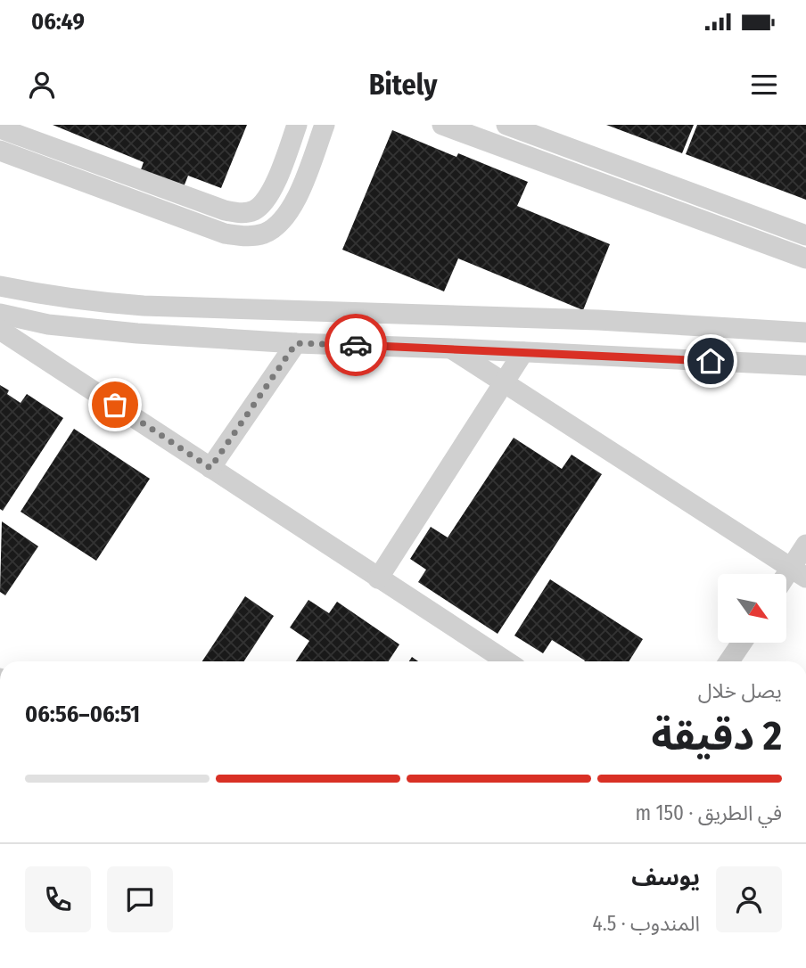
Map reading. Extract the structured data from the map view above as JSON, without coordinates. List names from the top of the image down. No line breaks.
{"north":"bottom right","page":{"status":"06:49","header":"Bitely","heading":["2 دقيقة","يصل خلال","06:51–06:56"],"panel":["يوسف","المندوب · 4.5"],"bar":"في الطريق · 150 m"}}
